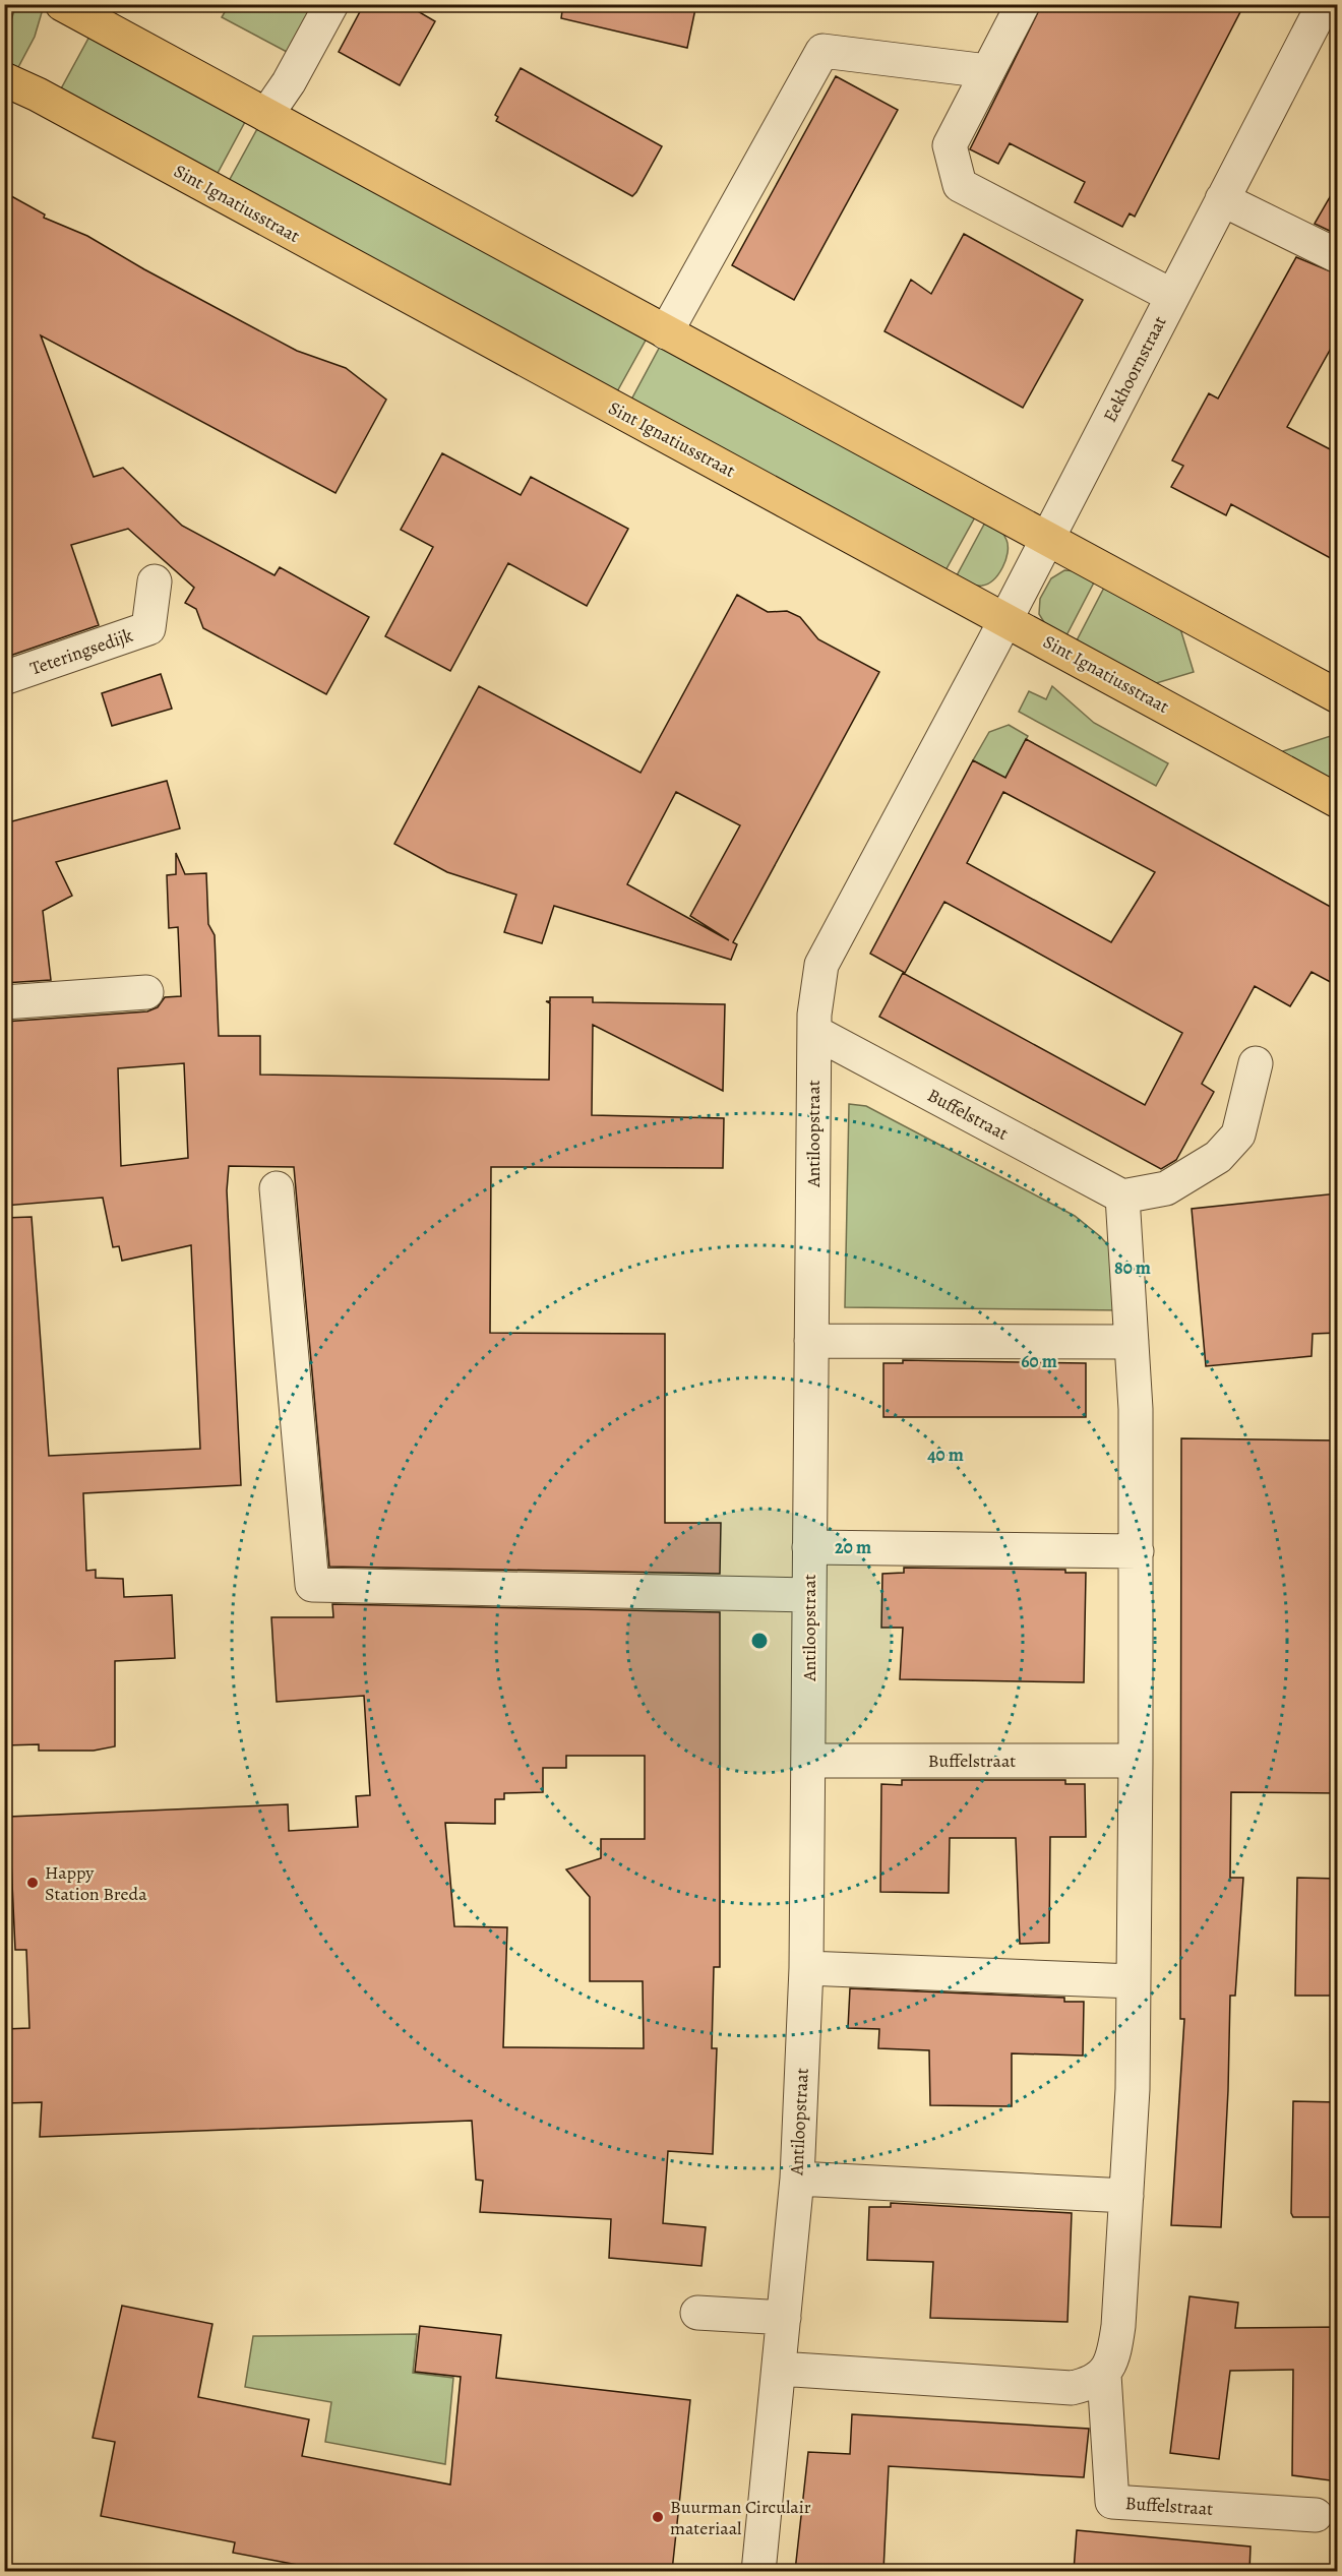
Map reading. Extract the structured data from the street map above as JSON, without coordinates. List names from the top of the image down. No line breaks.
{"streets":{"main road":["Sint Ignatiusstraat"],"street":["Eekhoornstraat","Teteringsedijk","Buffelstraat","Antiloopstraat"]},"crossings":[["Sint Ignatiusstraat","Eekhoornstraat"],["Sint Ignatiusstraat","Antiloopstraat"],["Eekhoornstraat","Antiloopstraat"],["Buffelstraat","Antiloopstraat"]],"places":["Happy Station Breda","Buurman Circulair materiaal"],"rings":["80 m","60 m","40 m","20 m"]}
